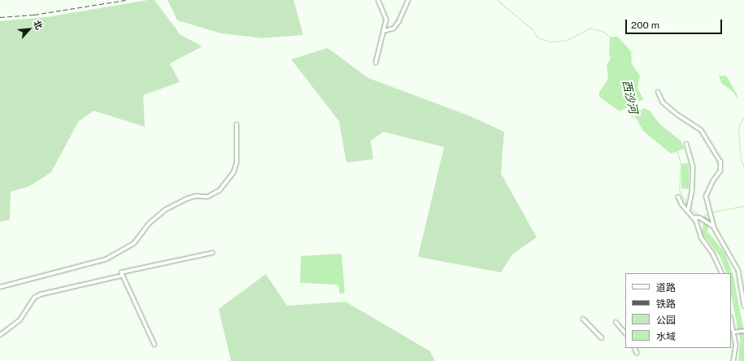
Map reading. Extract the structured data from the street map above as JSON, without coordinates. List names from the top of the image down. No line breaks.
{"water":["西沙河"],"legend":["道路","铁路","公园","水域"],"scale_bar":"200 m","north":"top right"}
